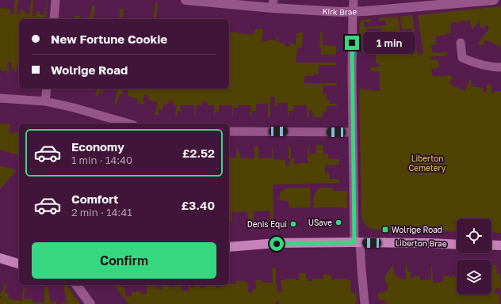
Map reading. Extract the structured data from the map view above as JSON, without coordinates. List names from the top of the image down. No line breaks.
{"streets":{"main road":["Liberton Brae"],"street":["Kirk Brae"]},"parks":["Liberton Cemetery"],"places":{"other":["USave","Denis Equi"],"transit":["Wolrige Road"]},"page":{"banner":["New Fortune Cookie","Wolrige Road"],"bubble":"1 min","list":[{"name":"Economy","note":"1 min · 14:40","value":"£2.52"},{"name":"Comfort","note":"2 min · 14:41","value":"£3.40"}],"buttons":"Confirm"}}
